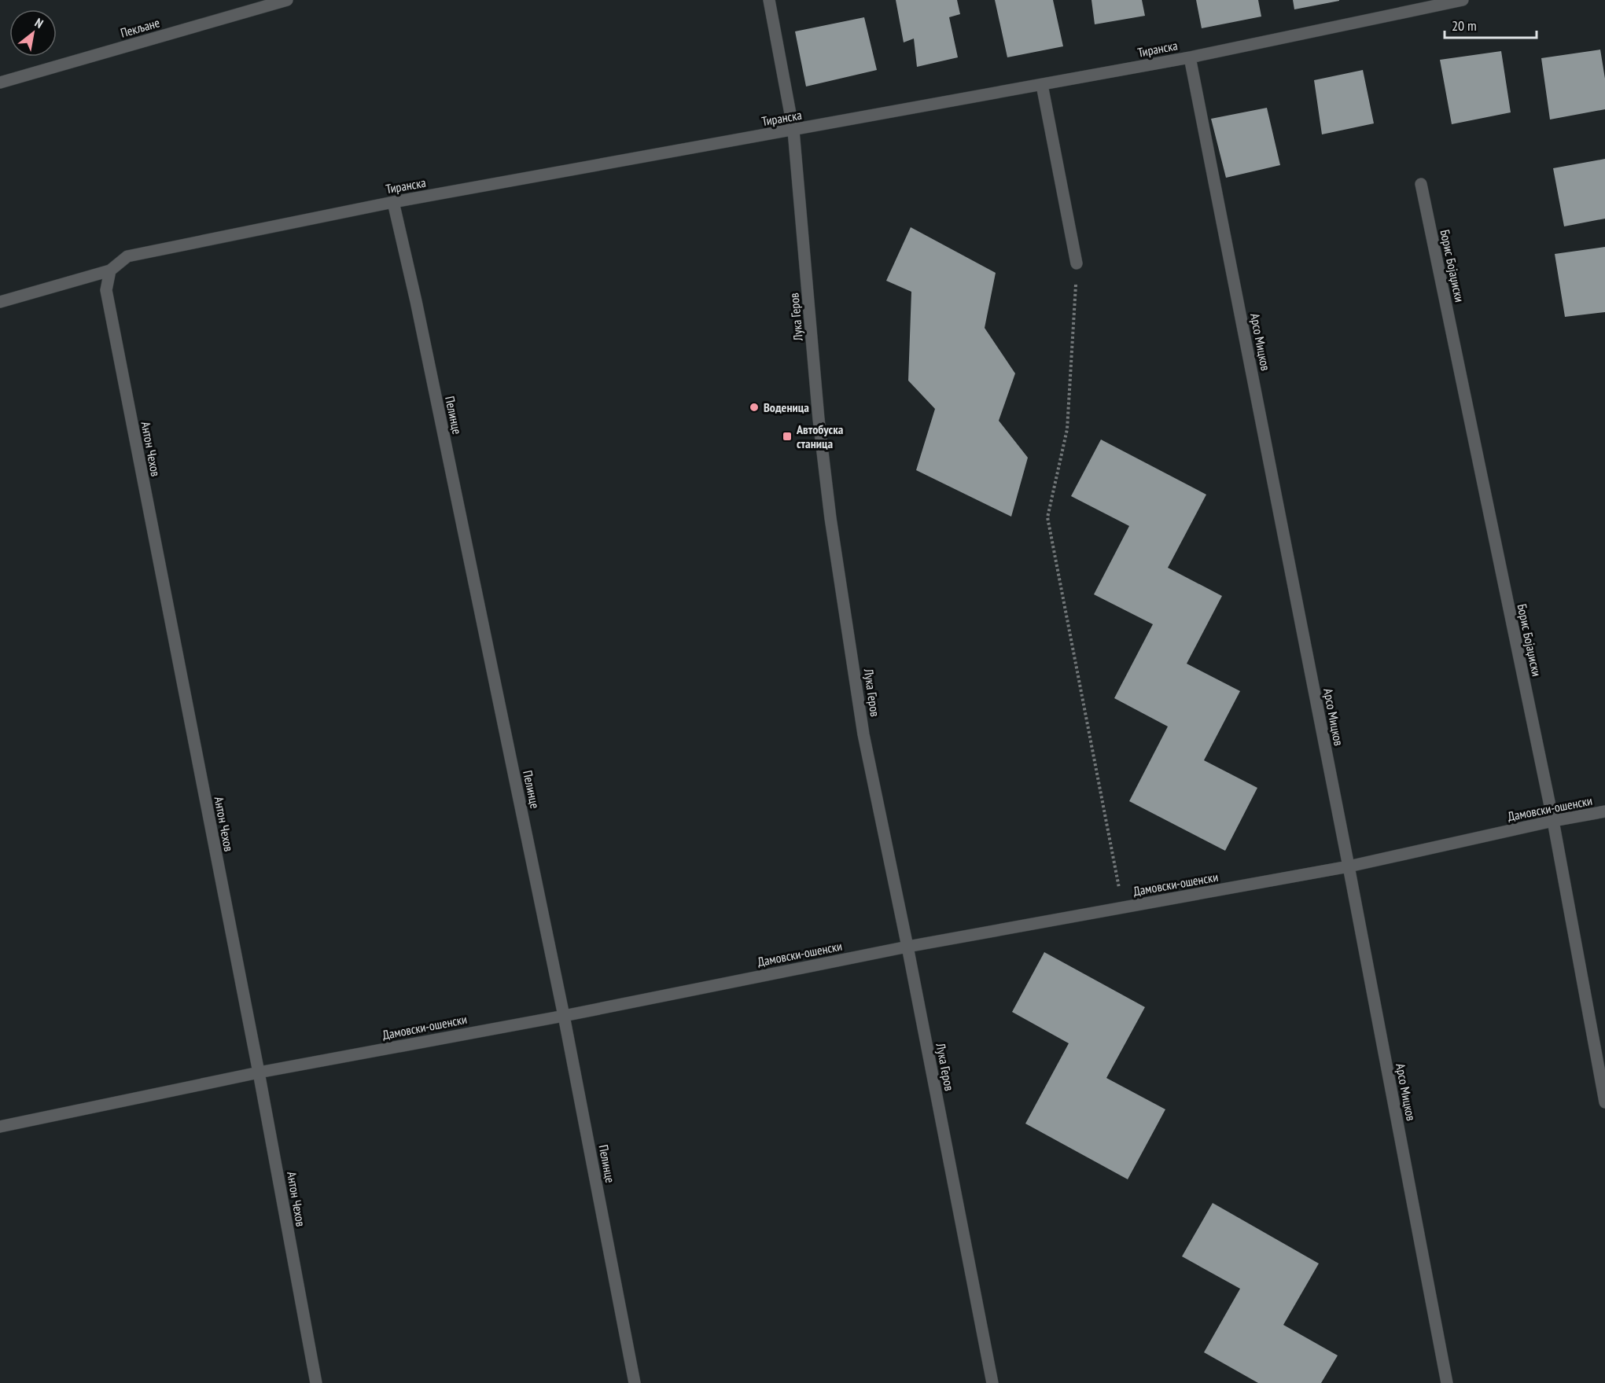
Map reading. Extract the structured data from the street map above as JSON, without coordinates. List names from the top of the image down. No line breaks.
{"streets":{"street":["Пекљане","Тиранска","Борис Бојаџиски","Лука Геров","Арсо Мицков","Пелинце","Антон Чехов","Дамовски-ошенски"]},"crossings":[["Тиранска","Лука Геров"],["Тиранска","Арсо Мицков"],["Тиранска","Пелинце"],["Тиранска","Антон Чехов"],["Борис Бојаџиски","Дамовски-ошенски"],["Лука Геров","Дамовски-ошенски"],["Арсо Мицков","Дамовски-ошенски"],["Пелинце","Дамовски-ошенски"],["Антон Чехов","Дамовски-ошенски"]],"places":{"other":["Воденица"],"transit":["Автобуска станица"]},"scale_bar":"20 m","north":"top right"}
